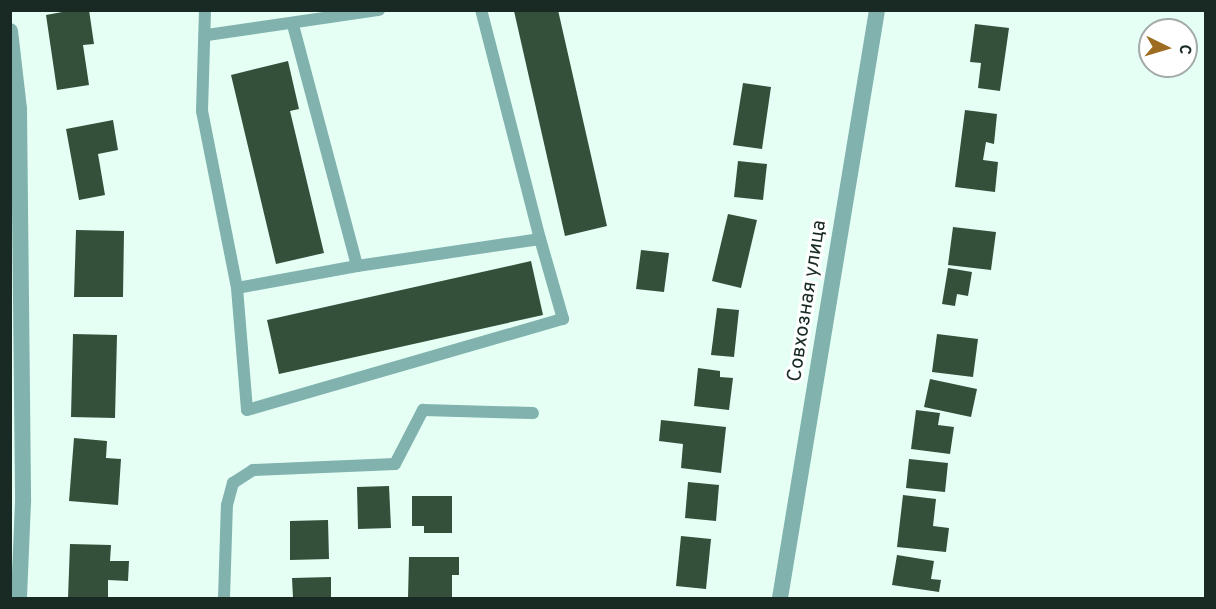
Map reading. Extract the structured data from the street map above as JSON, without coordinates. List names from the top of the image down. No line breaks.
{"streets":{"street":["Совхозная улица"]},"north":"right"}
